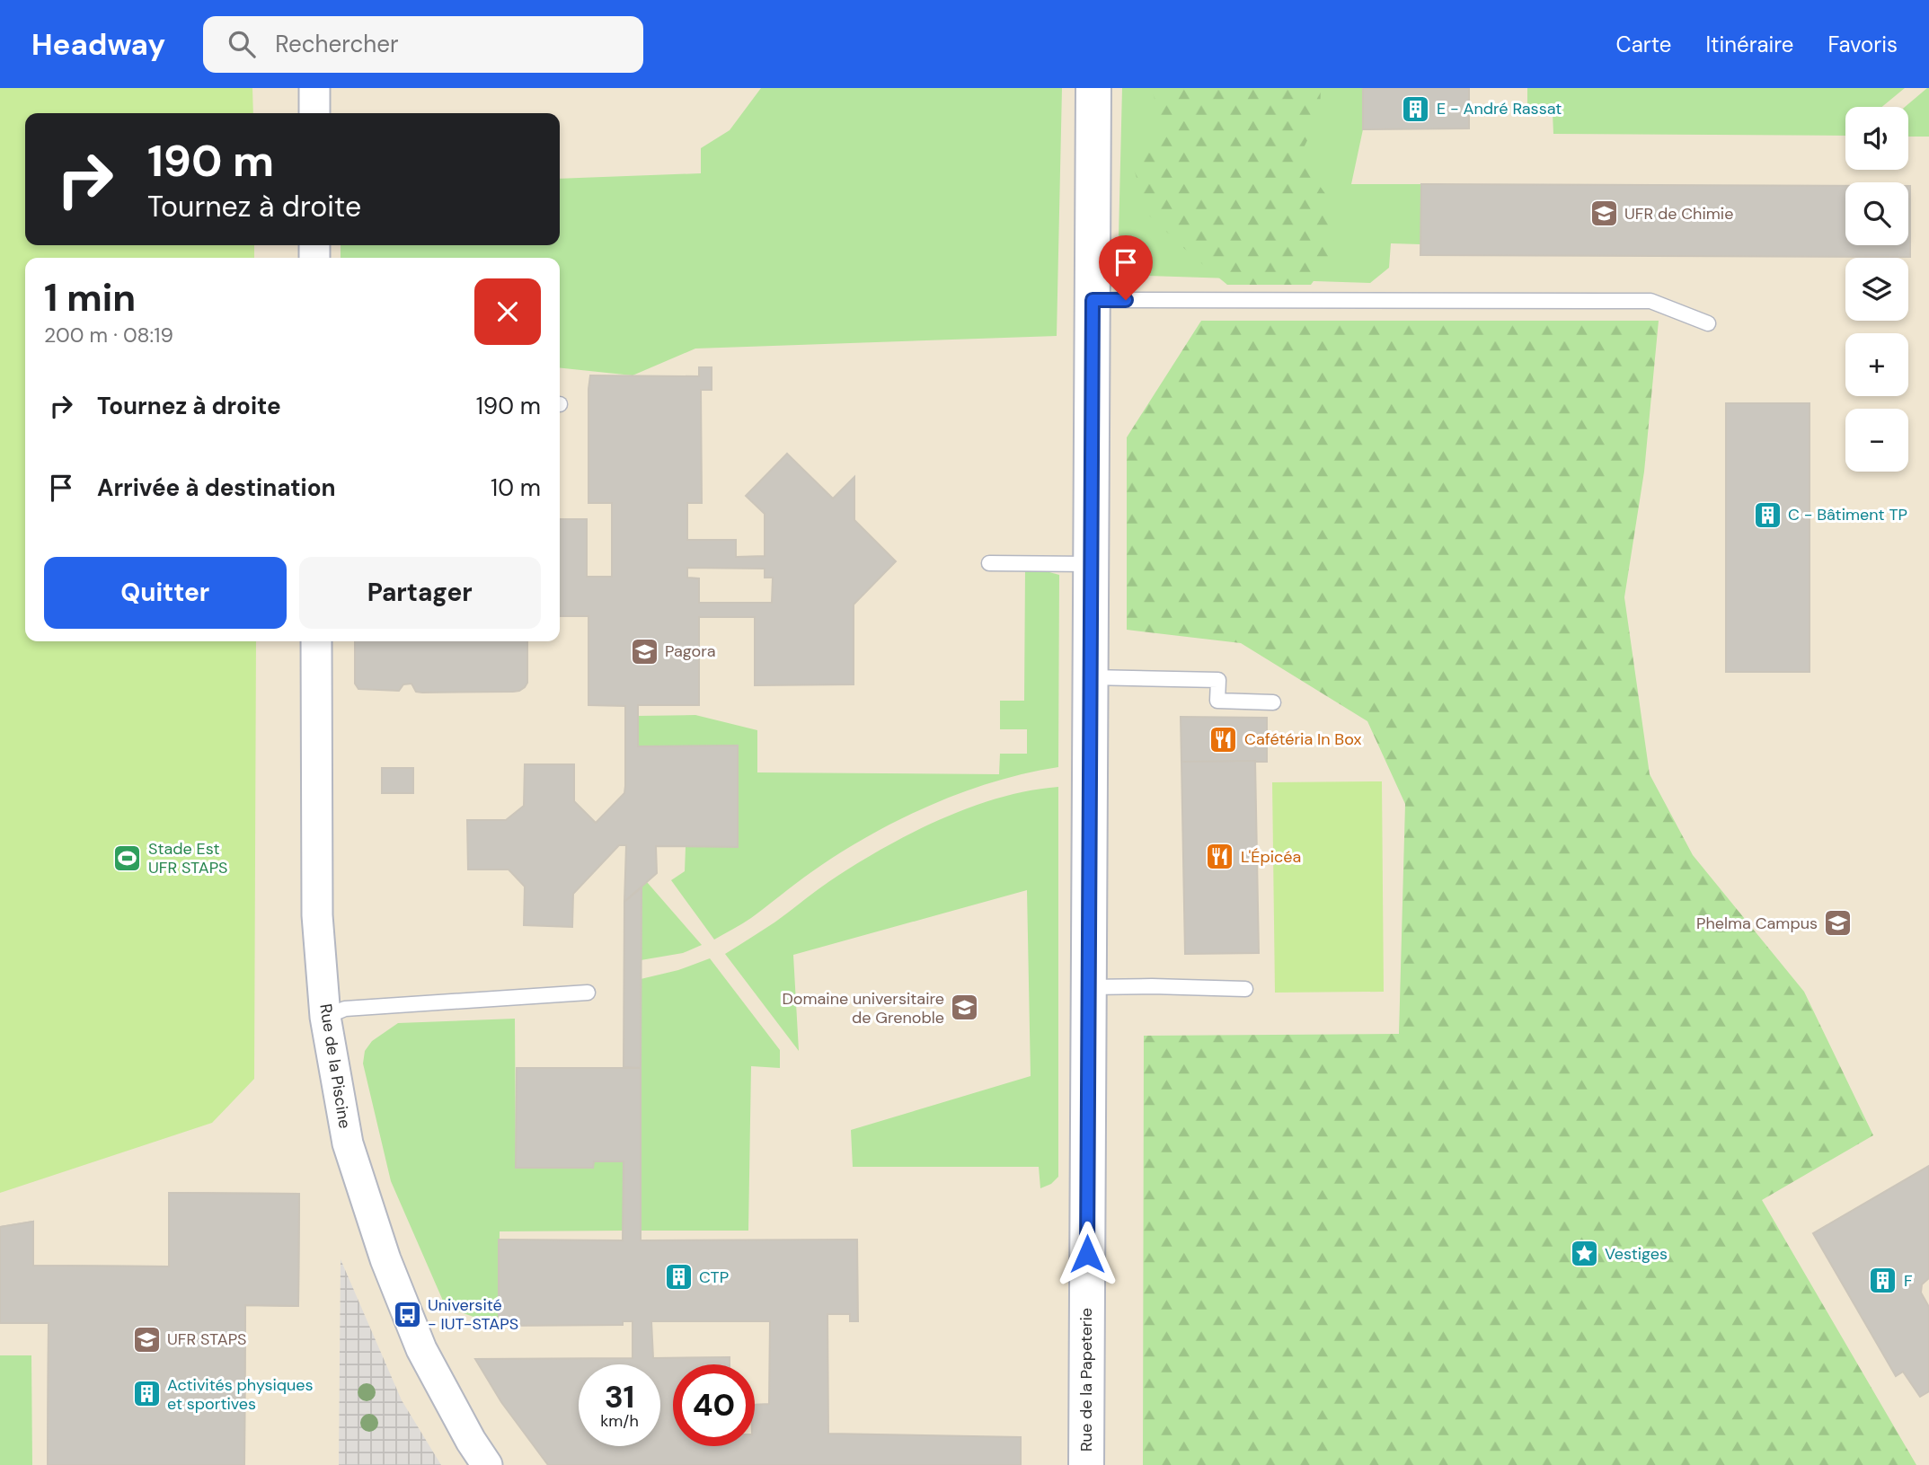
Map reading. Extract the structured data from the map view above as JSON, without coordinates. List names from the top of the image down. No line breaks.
{"streets":{"street":["Rue de la Piscine","Rue de la Papeterie"]},"places":{"building":["E - André Rassat","C - Bâtiment TP","CTP","F","Activités physiques et sportives"],"school or university":["UFR de Chimie","Pagora","Phelma Campus","Domaine universitaire de Grenoble","UFR STAPS"],"restaurant":["Cafétéria In Box","L'Épicéa"],"sports":["Stade Est UFR STAPS"],"place":["Vestiges"],"bus stop":["Université - IUT-STAPS"]},"page":{"header":"Headway","search":"Rechercher","nav":["Carte","Itinéraire","Favoris"],"map_buttons":["+","−"],"turn":["190 m","Tournez à droite"],"heading":["1 min","200 m · 08:19"],"list":[{"name":"Tournez à droite","value":"190 m"},{"name":"Arrivée à destination","value":"10 m"}],"buttons":["Quitter","Partager"],"speed":"31 km/h","limit":"40"}}
